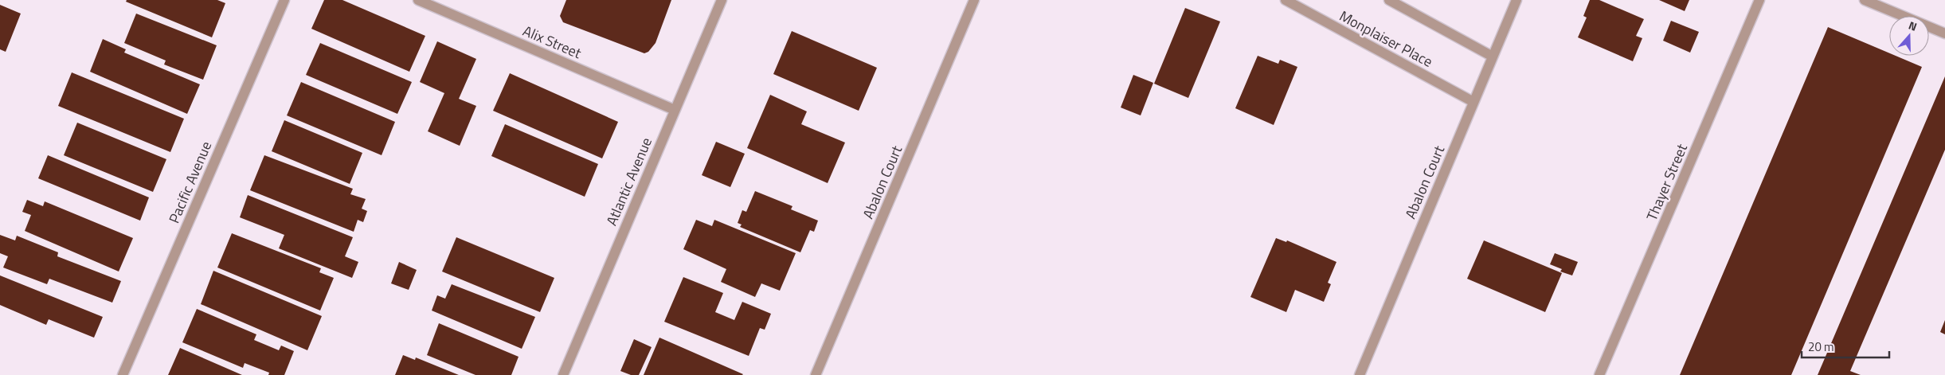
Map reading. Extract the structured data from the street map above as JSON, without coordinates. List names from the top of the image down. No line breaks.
{"streets":{"street":["Monplaiser Place","Alix Street","Atlantic Avenue","Pacific Avenue","Abalon Court","Thayer Street"]},"crossings":[["Monplaiser Place","Abalon Court"],["Alix Street","Atlantic Avenue"]],"scale_bar":"20 m","north":"top"}
